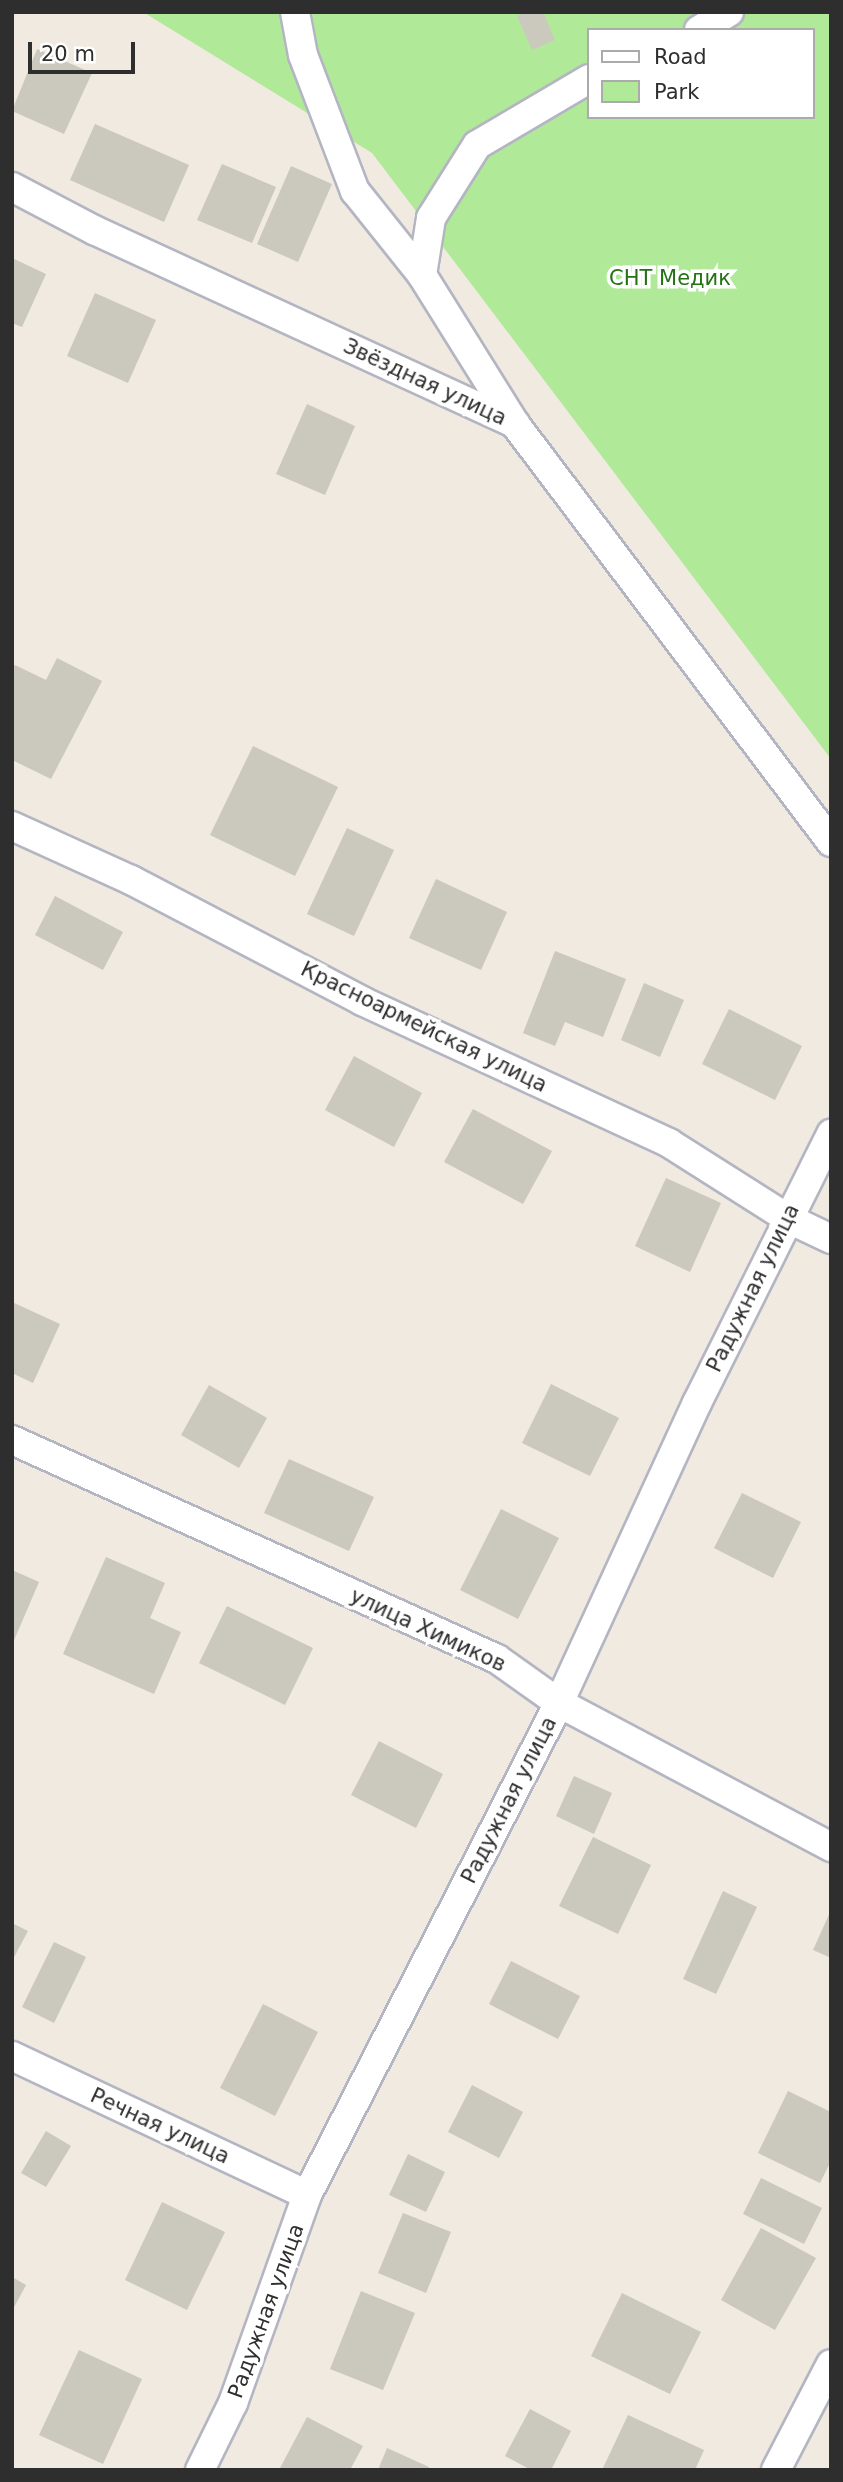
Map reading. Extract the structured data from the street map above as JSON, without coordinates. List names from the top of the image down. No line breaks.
{"streets":{"street":["Звёздная улица","Красноармейская улица","Радужная улица","улица Химиков","Речная улица"]},"crossings":[["Красноармейская улица","Радужная улица"],["Радужная улица","улица Химиков"],["Радужная улица","Речная улица"]],"parks":["СНТ Медик"],"legend":["Road","Park"],"scale_bar":"20 m"}
